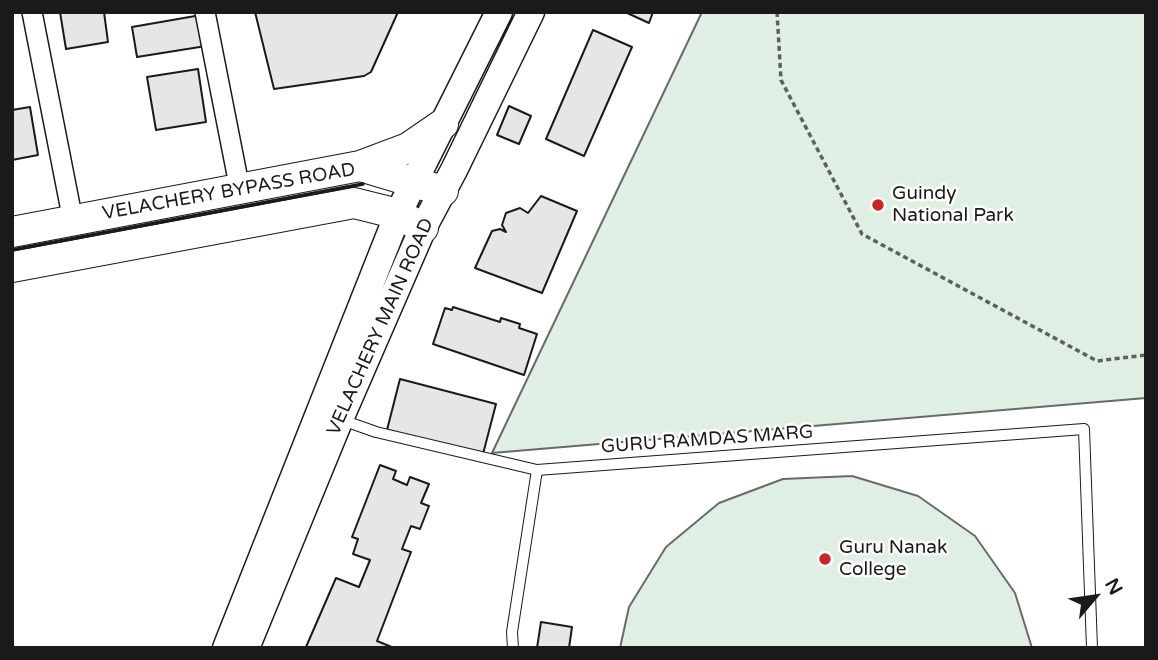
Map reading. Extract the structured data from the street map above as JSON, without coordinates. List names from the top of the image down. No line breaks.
{"streets":{"main road":["VELACHERY BYPASS ROAD","VELACHERY MAIN ROAD"],"lane":["GURU RAMDAS MARG"]},"crossings":[["VELACHERY BYPASS ROAD","VELACHERY MAIN ROAD"],["VELACHERY MAIN ROAD","GURU RAMDAS MARG"]],"places":["Guindy National Park","Guru Nanak College"],"north":"top right"}
